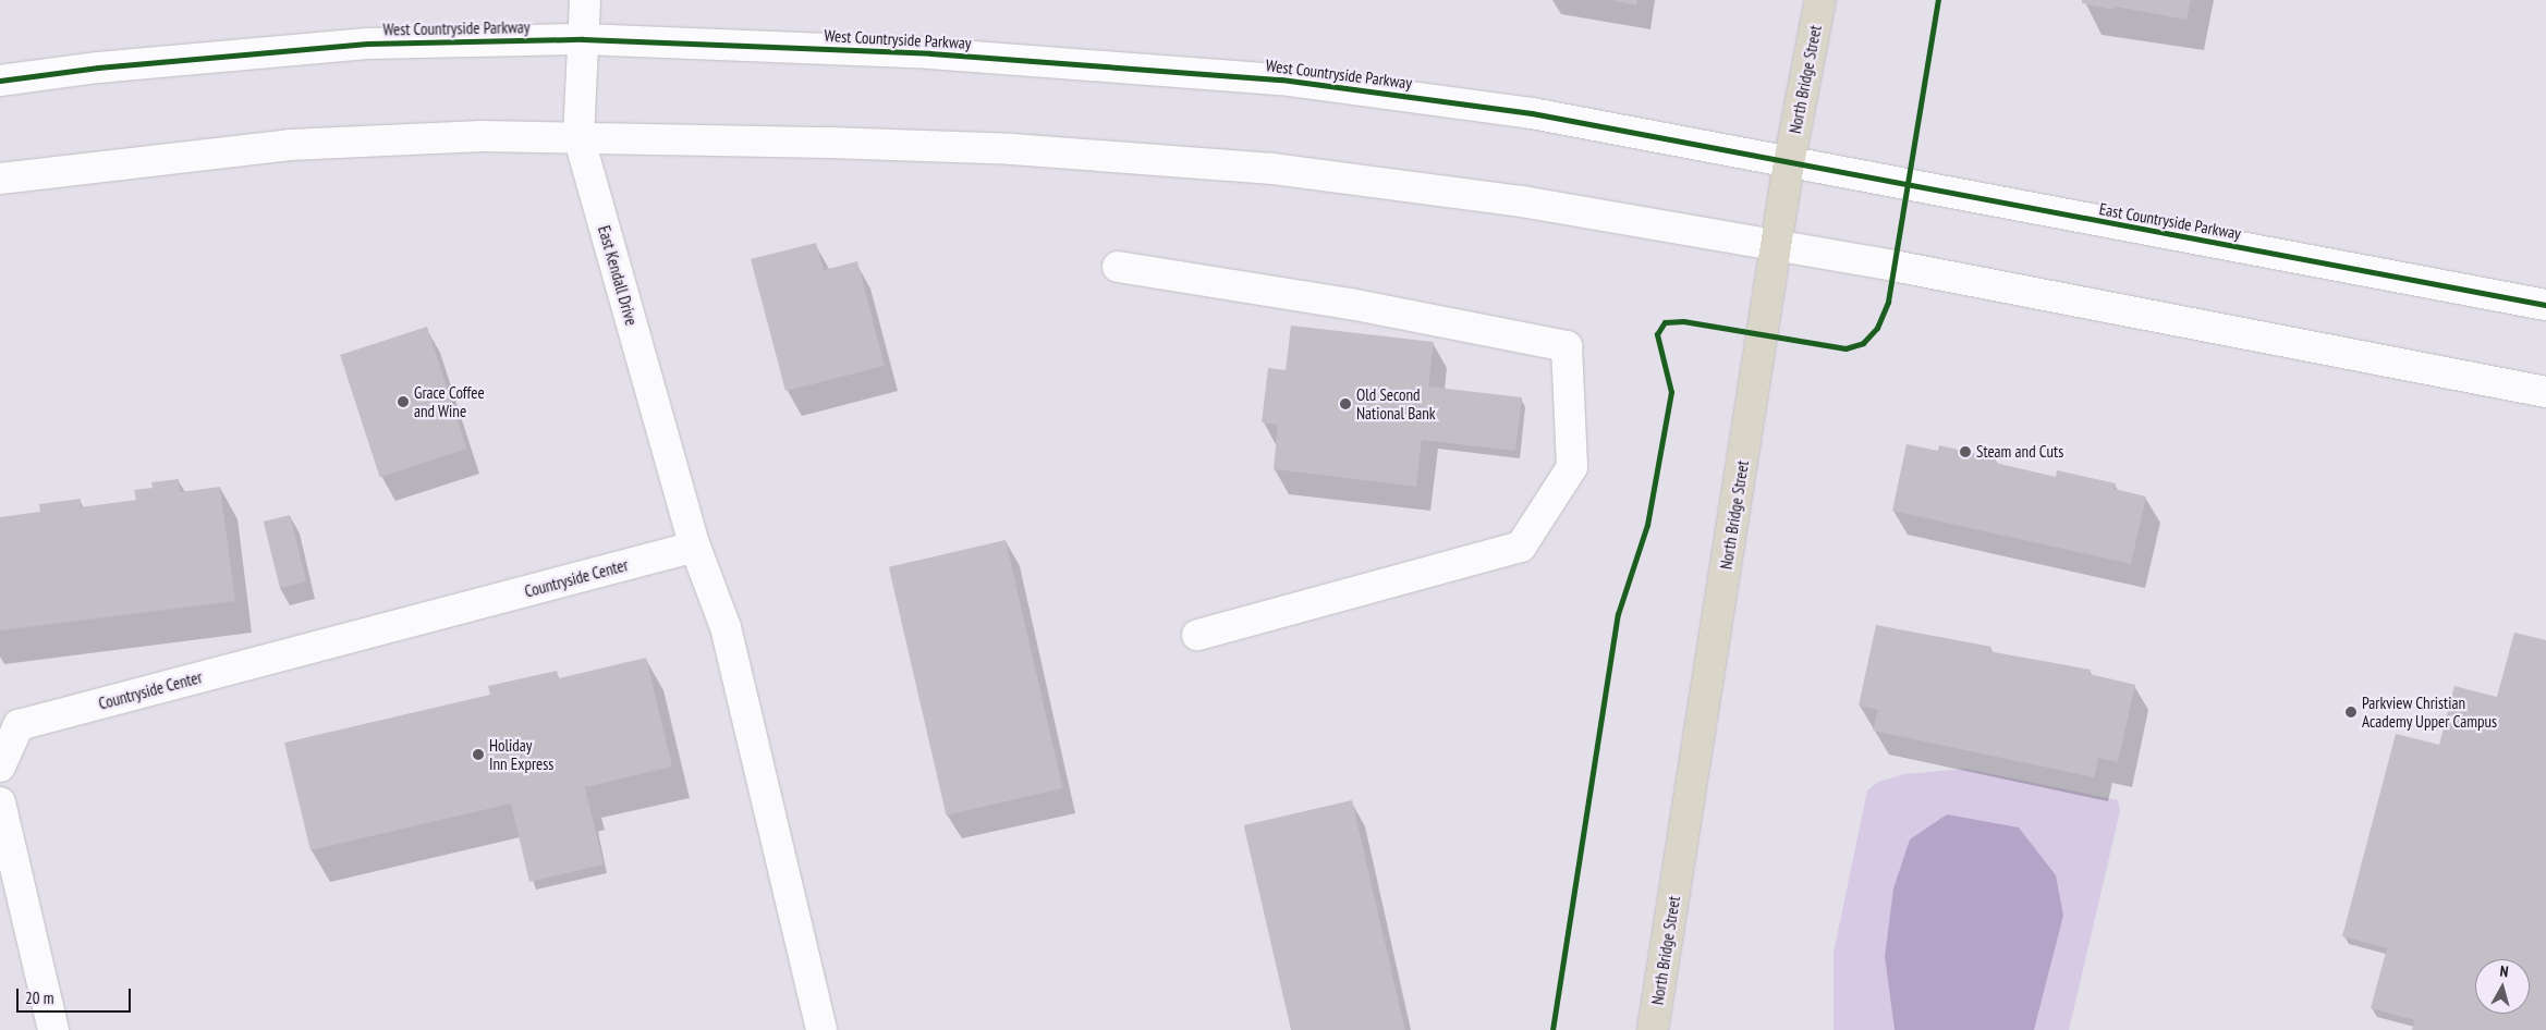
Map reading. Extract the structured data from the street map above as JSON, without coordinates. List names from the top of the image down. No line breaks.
{"streets":{"highway":["North Bridge Street"],"street":["West Countryside Parkway","East Countryside Parkway","East Kendall Drive","Countryside Center"]},"crossings":[["West Countryside Parkway","North Bridge Street"],["West Countryside Parkway","East Countryside Parkway"],["West Countryside Parkway","East Kendall Drive"],["North Bridge Street","East Countryside Parkway"],["East Kendall Drive","Countryside Center"]],"places":["Grace Coffee and Wine","Old Second National Bank","Steam and Cuts","Parkview Christian Academy Upper Campus","Holiday Inn Express"],"scale_bar":"20 m","north":"top"}
